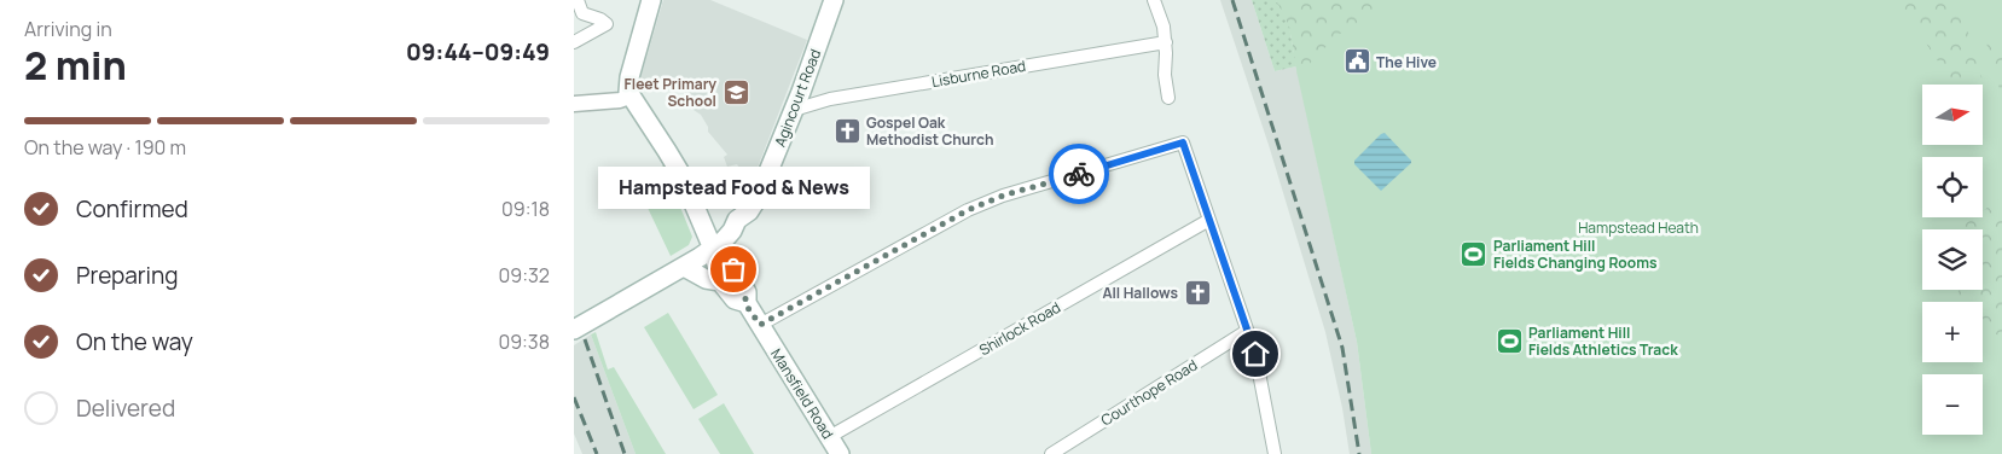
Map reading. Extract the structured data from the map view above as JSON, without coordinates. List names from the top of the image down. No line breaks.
{"streets":{"main road":["Agincourt Road","Mansfield Road"],"street":["Lisburne Road","Shirlock Road","Courthope Road"]},"crossings":[["Lisburne Road","Agincourt Road"],["Agincourt Road","Mansfield Road"],["Shirlock Road","Mansfield Road"]],"parks":["Hampstead Heath"],"places":{"public building":["The Hive"],"school or university":["Fleet Primary School"],"church":["Gospel Oak Methodist Church","All Hallows"],"sports":["Parliament Hill Fields Changing Rooms","Parliament Hill Fields Athletics Track"],"other":["Hampstead Food & News"]},"north":"right","page":{"heading":["2 min","Arriving in","09:44–09:49"],"map_buttons":["+","−"],"bar":"On the way · 190 m","bubble":"Hampstead Food & News","list":[["Confirmed","09:18"],["Preparing","09:32"],["On the way","09:38"],"Delivered"]}}
